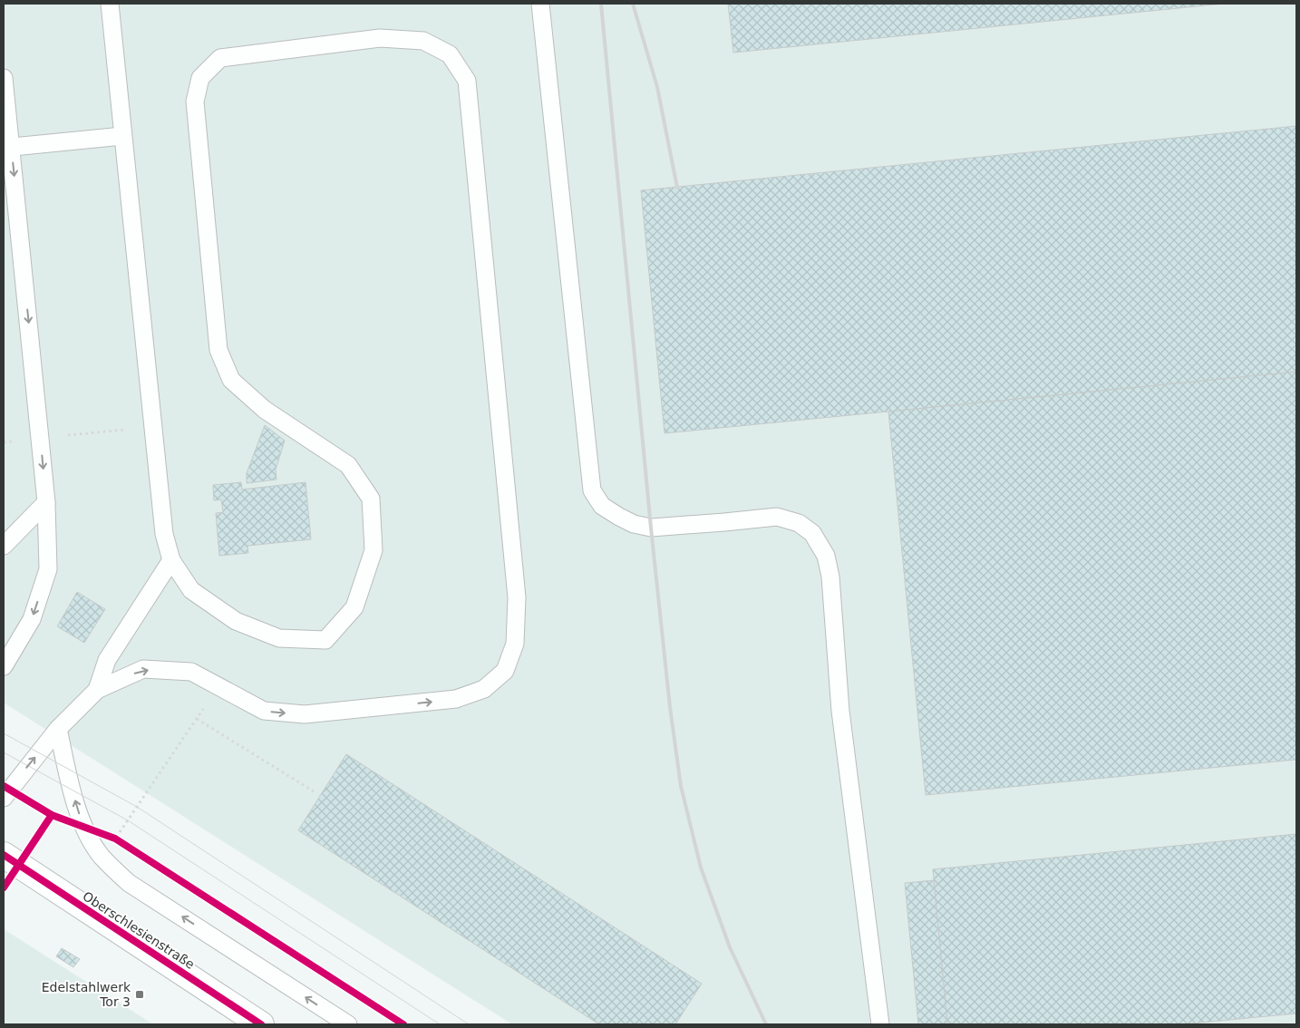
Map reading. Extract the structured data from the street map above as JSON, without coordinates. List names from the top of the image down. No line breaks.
{"streets":{"main road":["Oberschlesienstraße"]},"places":{"transit":["Edelstahlwerk Tor 3"]}}
